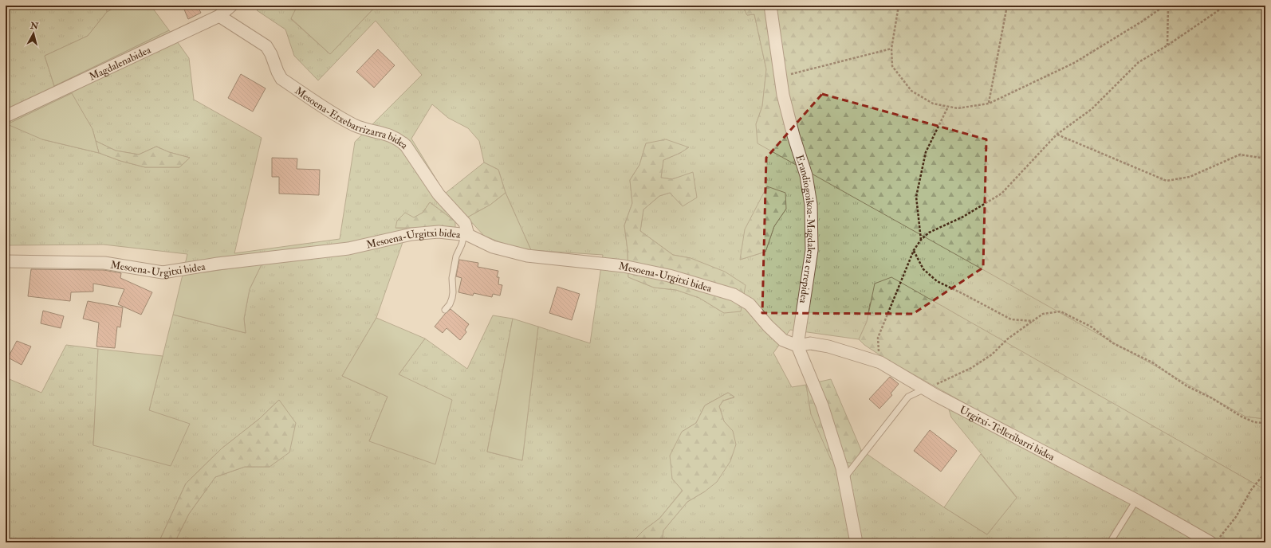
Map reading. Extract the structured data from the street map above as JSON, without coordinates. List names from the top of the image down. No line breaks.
{"streets":{"street":["Magdalenabidea","Mesoena-Etxebarrizarra bidea","Erandiogoikoa-Magdalena errepidea","Mesoena-Urgitxi bidea","Urgitxi-Telleribarri bidea"]},"crossings":[["Magdalenabidea","Mesoena-Etxebarrizarra bidea"],["Mesoena-Etxebarrizarra bidea","Mesoena-Urgitxi bidea"],["Erandiogoikoa-Magdalena errepidea","Mesoena-Urgitxi bidea"],["Erandiogoikoa-Magdalena errepidea","Urgitxi-Telleribarri bidea"],["Mesoena-Urgitxi bidea","Urgitxi-Telleribarri bidea"]],"north":"top"}
